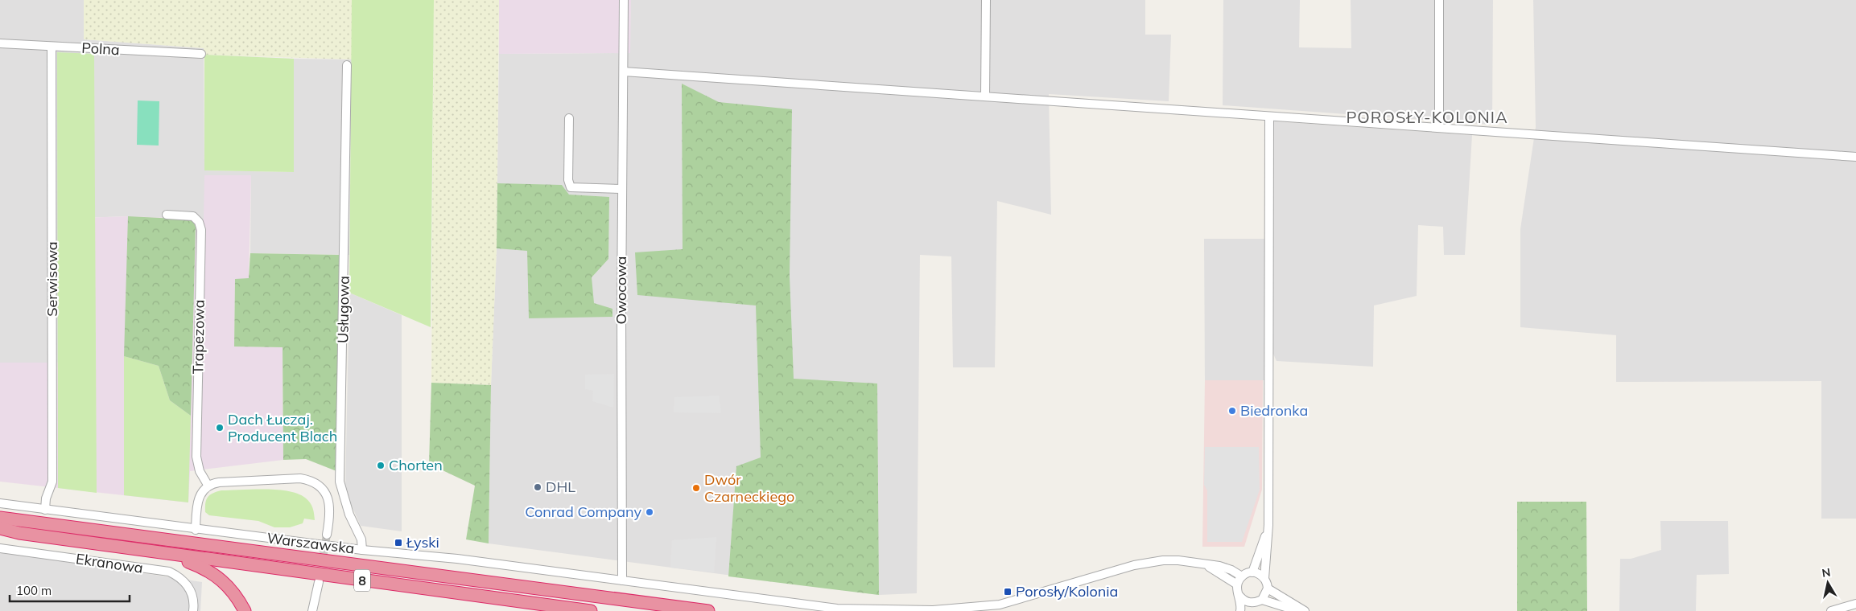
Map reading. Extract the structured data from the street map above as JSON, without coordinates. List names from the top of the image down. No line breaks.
{"streets":{"highway":["8"],"street":["Polna","Serwisowa","Owocowa","Usługowa","Trapezowa","Warszawska","Ekranowa"]},"crossings":[["Polna","Serwisowa"],["Serwisowa","Warszawska"],["Owocowa","Warszawska"],["Usługowa","Warszawska"]],"districts":["POROSŁY-KOLONIA"],"places":{"other":["Biedronka","Dach Łuczaj. Producent Blach","Chorten","DHL","Dwór Czarneckiego","Conrad Company"],"transit":["Łyski","Porosły/Kolonia"]},"scale_bar":"100 m","north":"top"}
